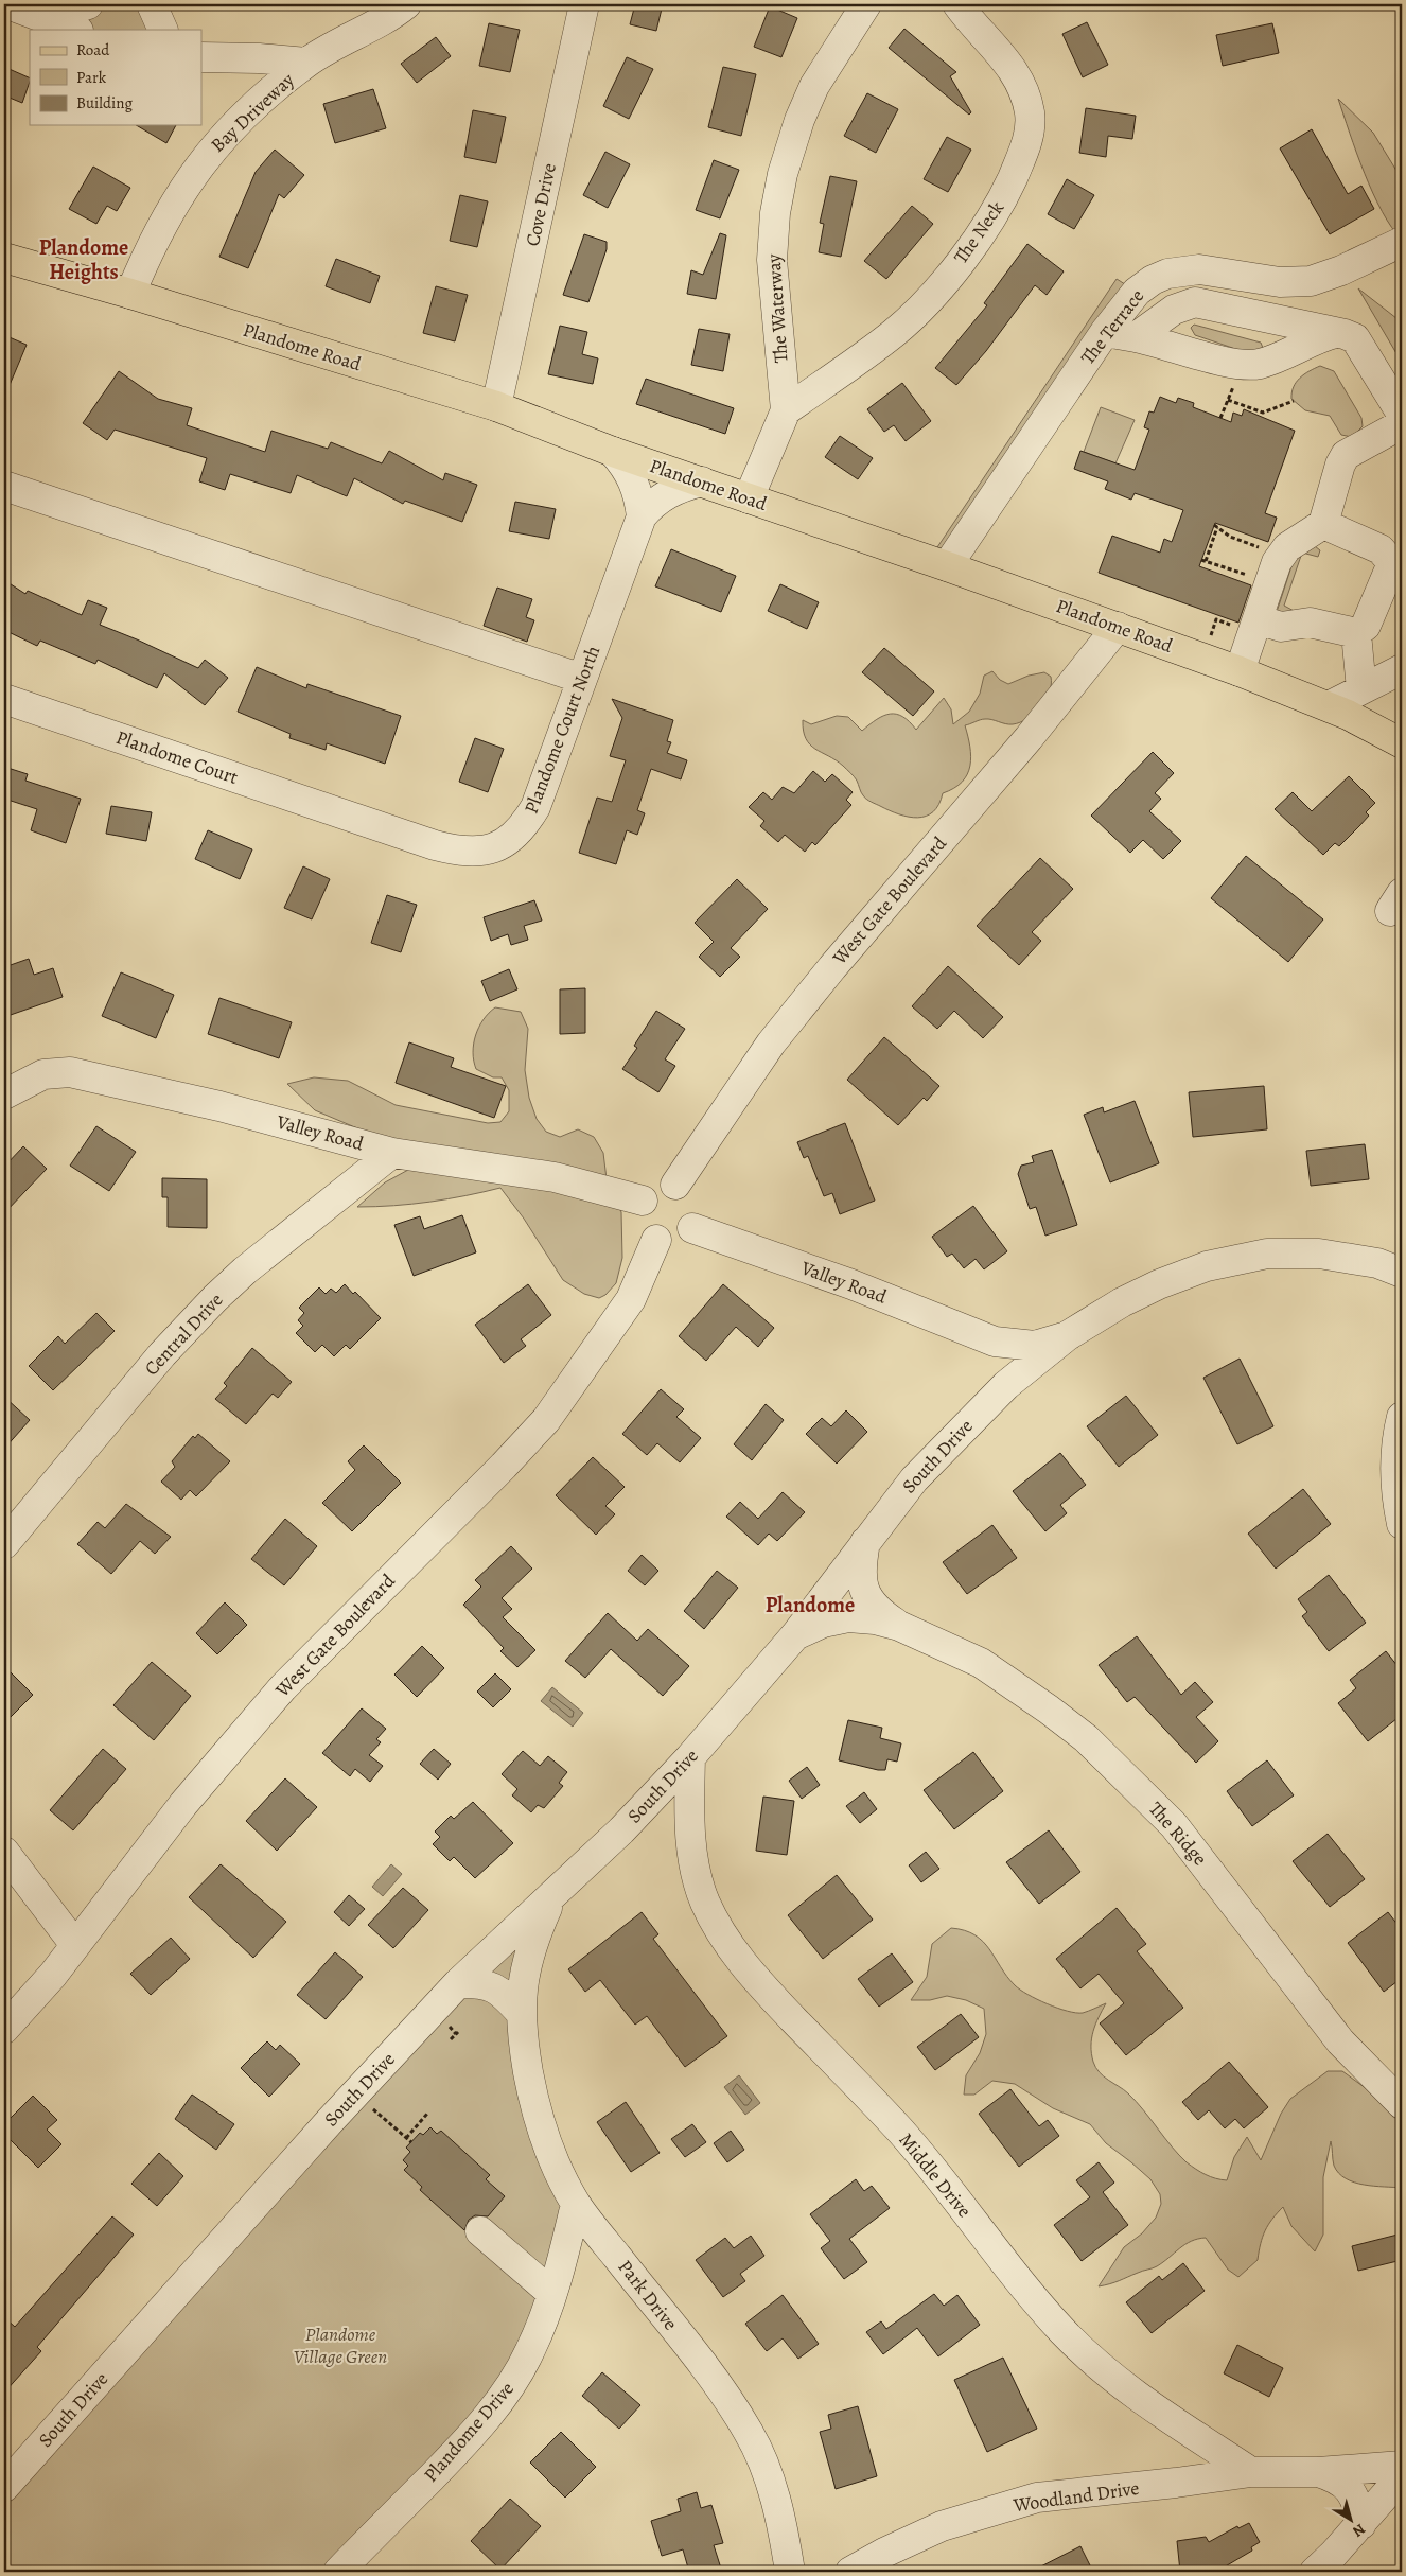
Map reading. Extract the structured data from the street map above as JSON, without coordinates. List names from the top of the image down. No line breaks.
{"streets":{"main road":["Plandome Road"],"street":["Bay Driveway","Cove Drive","The Neck","The Waterway","The Terrace","Plandome Court North","Plandome Court","West Gate Boulevard","Valley Road","Central Drive","South Drive","The Ridge","Middle Drive","Park Drive","Plandome Drive","Woodland Drive"]},"crossings":[["Bay Driveway","Plandome Road"],["Cove Drive","Plandome Road"],["The Neck","The Waterway"],["The Waterway","Plandome Road"],["The Terrace","Plandome Road"],["Plandome Road","Plandome Court North"],["Plandome Road","West Gate Boulevard"],["Plandome Court North","Plandome Court"],["West Gate Boulevard","Valley Road"],["Valley Road","Central Drive"],["Valley Road","South Drive"],["South Drive","The Ridge"],["South Drive","Middle Drive"],["South Drive","Park Drive"],["Middle Drive","Woodland Drive"],["Park Drive","Plandome Drive"]],"districts":["Plandome Heights","Plandome"],"parks":["Plandome Village Green"],"legend":["Road","Park","Building"],"north":"bottom right"}
